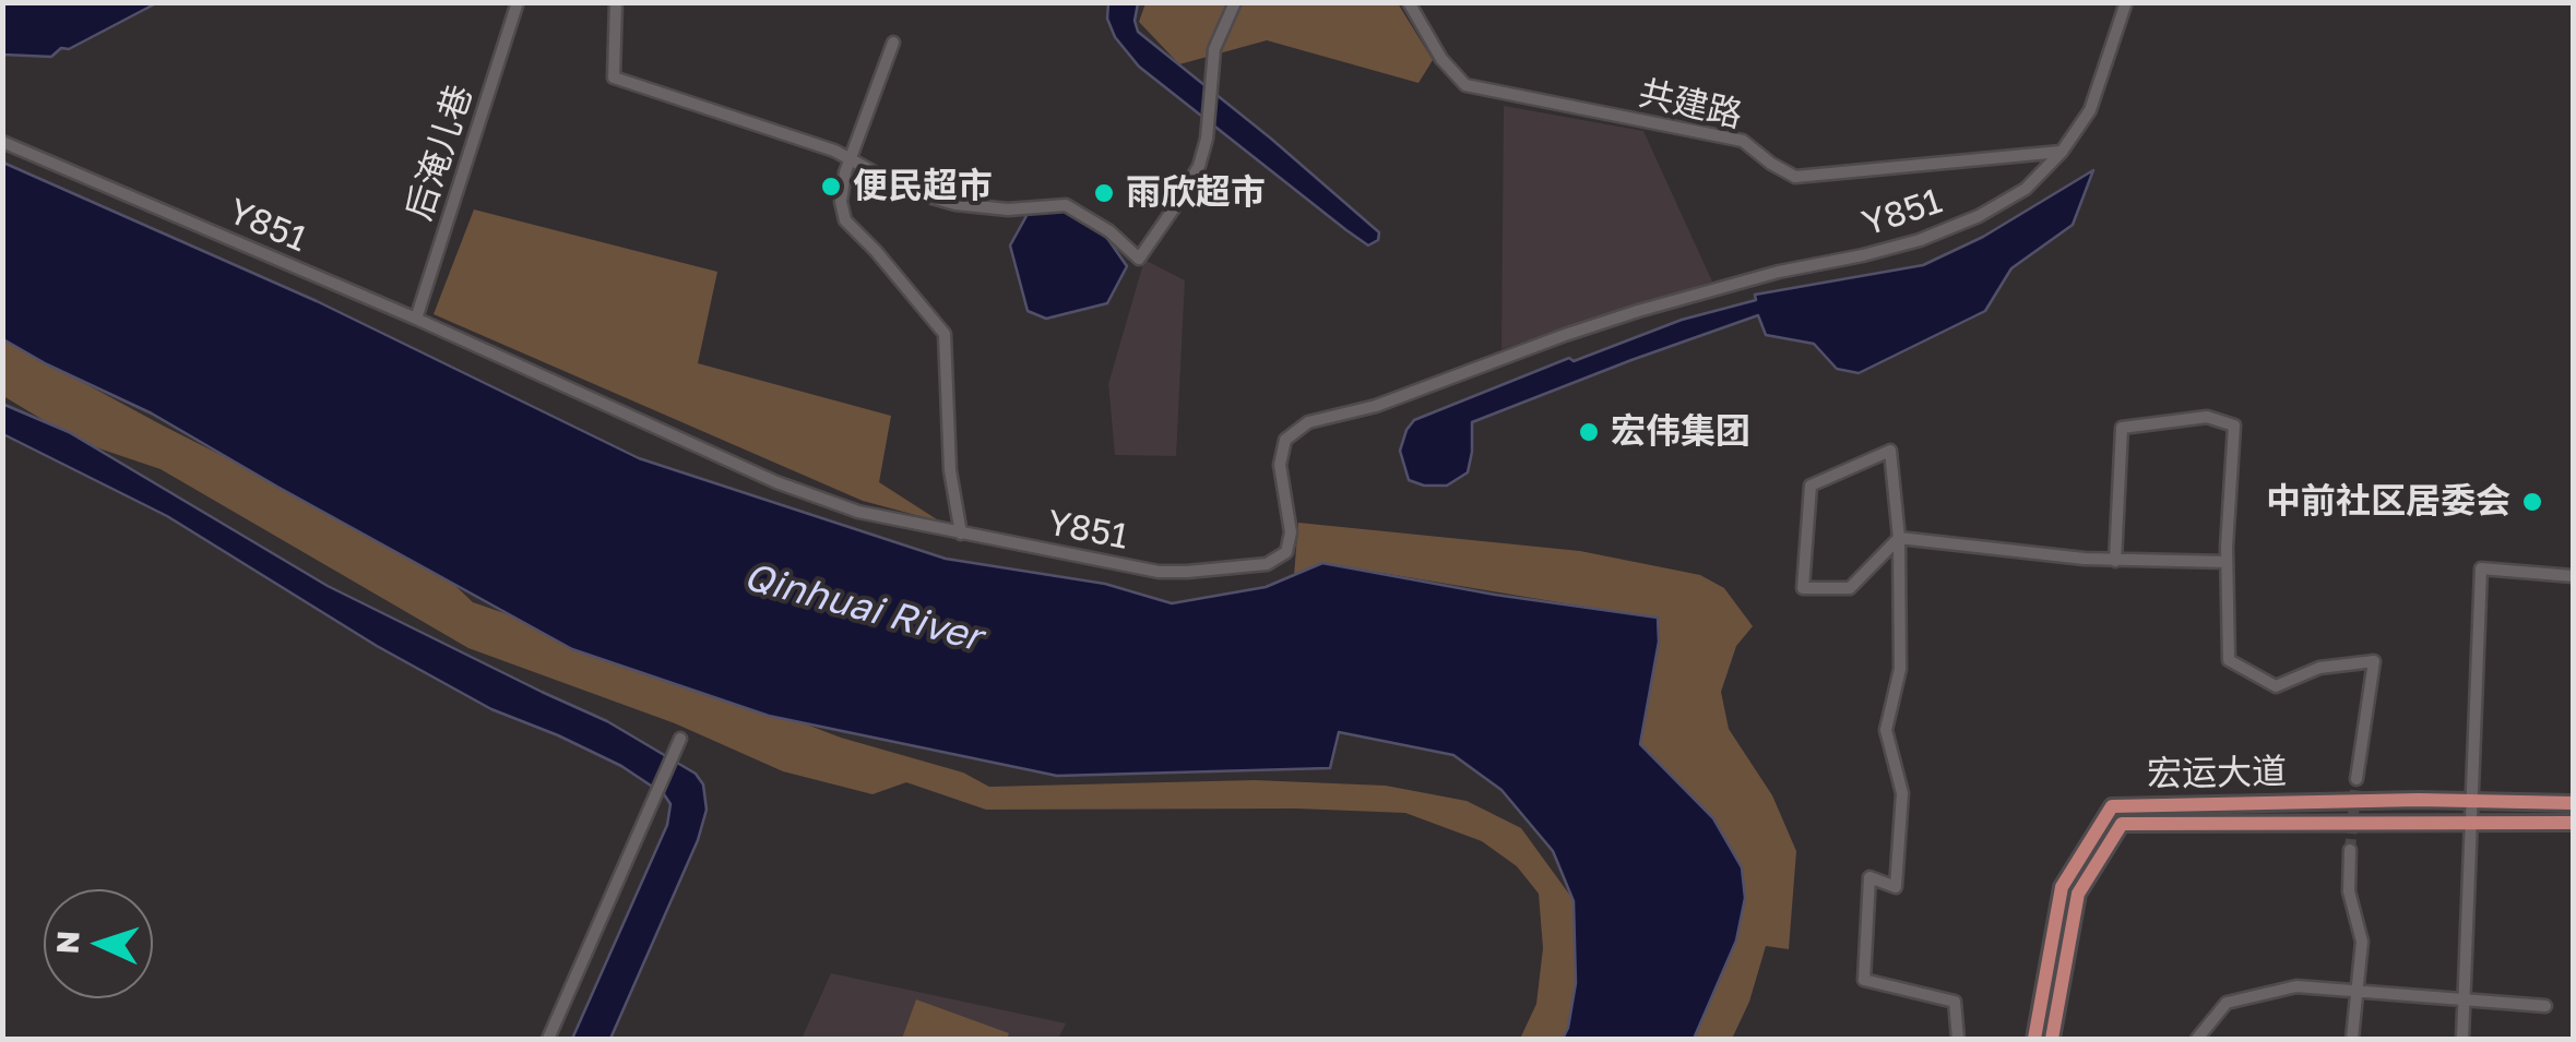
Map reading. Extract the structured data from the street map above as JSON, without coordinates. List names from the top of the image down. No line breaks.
{"streets":{"main road":["宏运大道"],"street":["共建路","后淹儿巷","Y851"]},"crossings":[["共建路","Y851"],["后淹儿巷","Y851"]],"water":["Qinhuai River"],"places":["便民超市","雨欣超市","宏伟集团","中前社区居委会"],"north":"left"}
